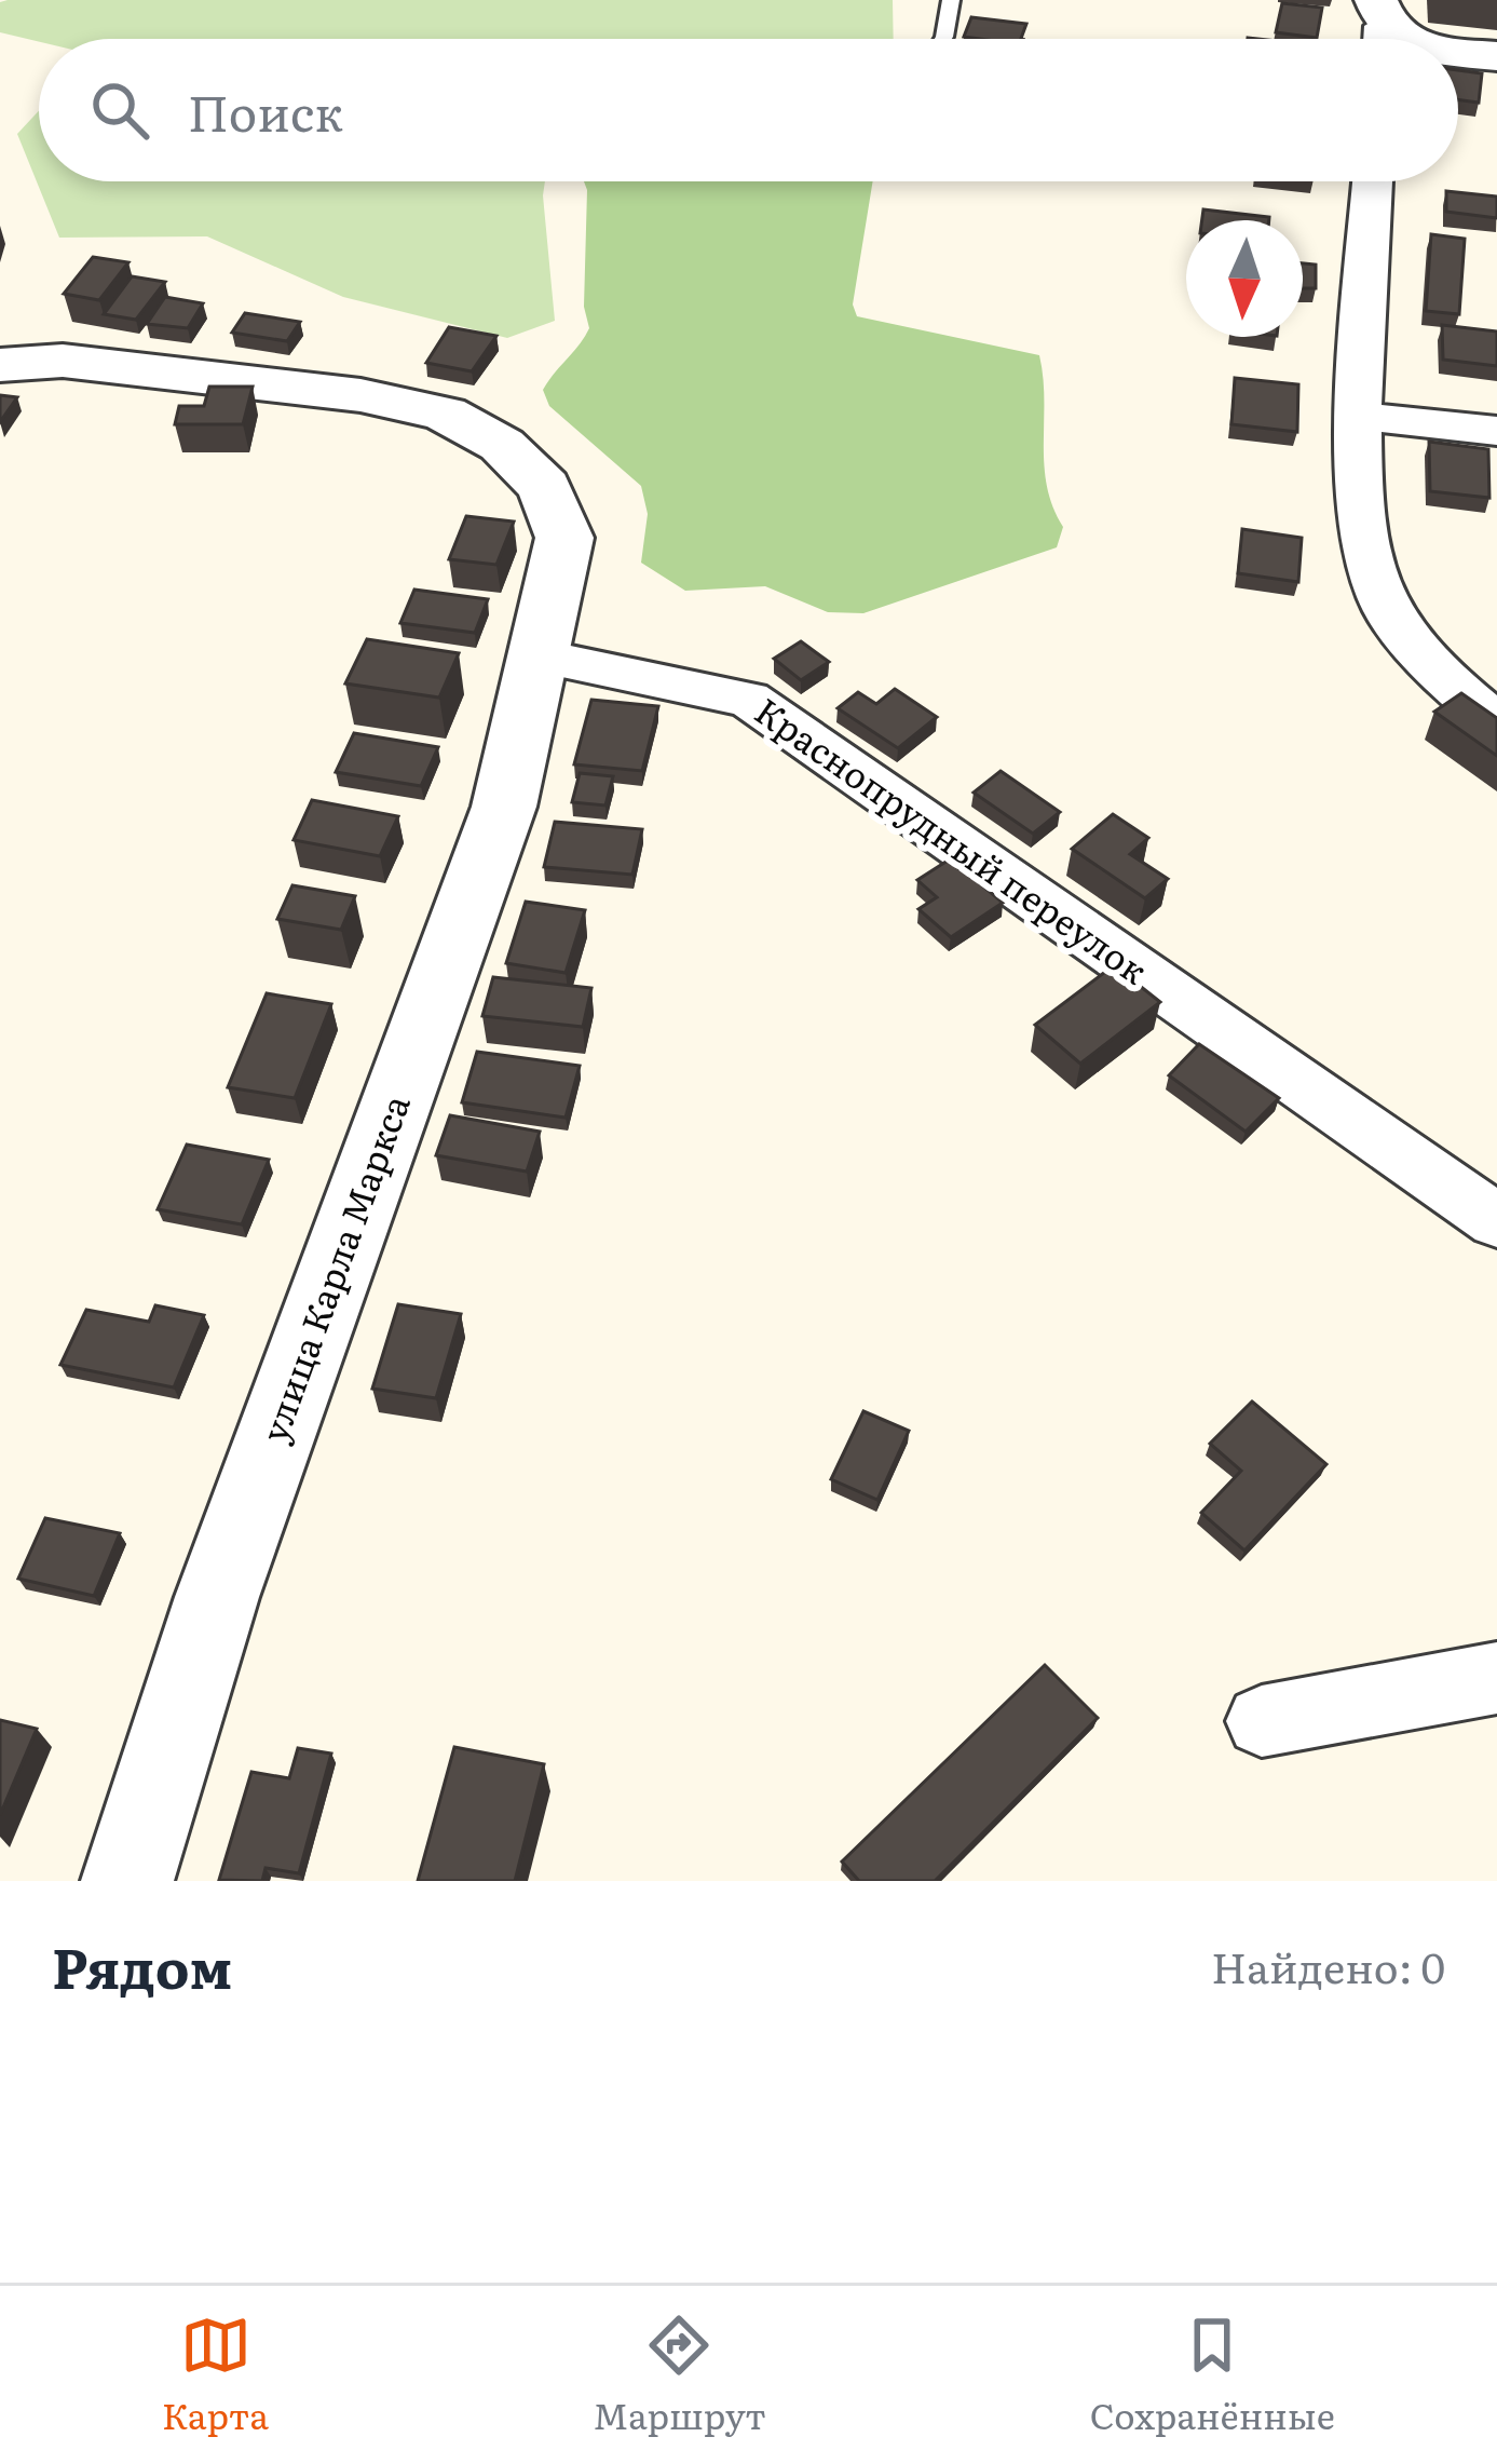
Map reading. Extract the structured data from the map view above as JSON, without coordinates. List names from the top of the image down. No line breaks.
{"streets":{"street":["Краснопрудный переулок","улица Карла Маркса"]},"crossings":[["Краснопрудный переулок","улица Карла Маркса"]],"north":"bottom","page":{"search":"Поиск","heading":["Рядом","Найдено: 0"],"nav":["Карта","Маршрут","Сохранённые"]}}
